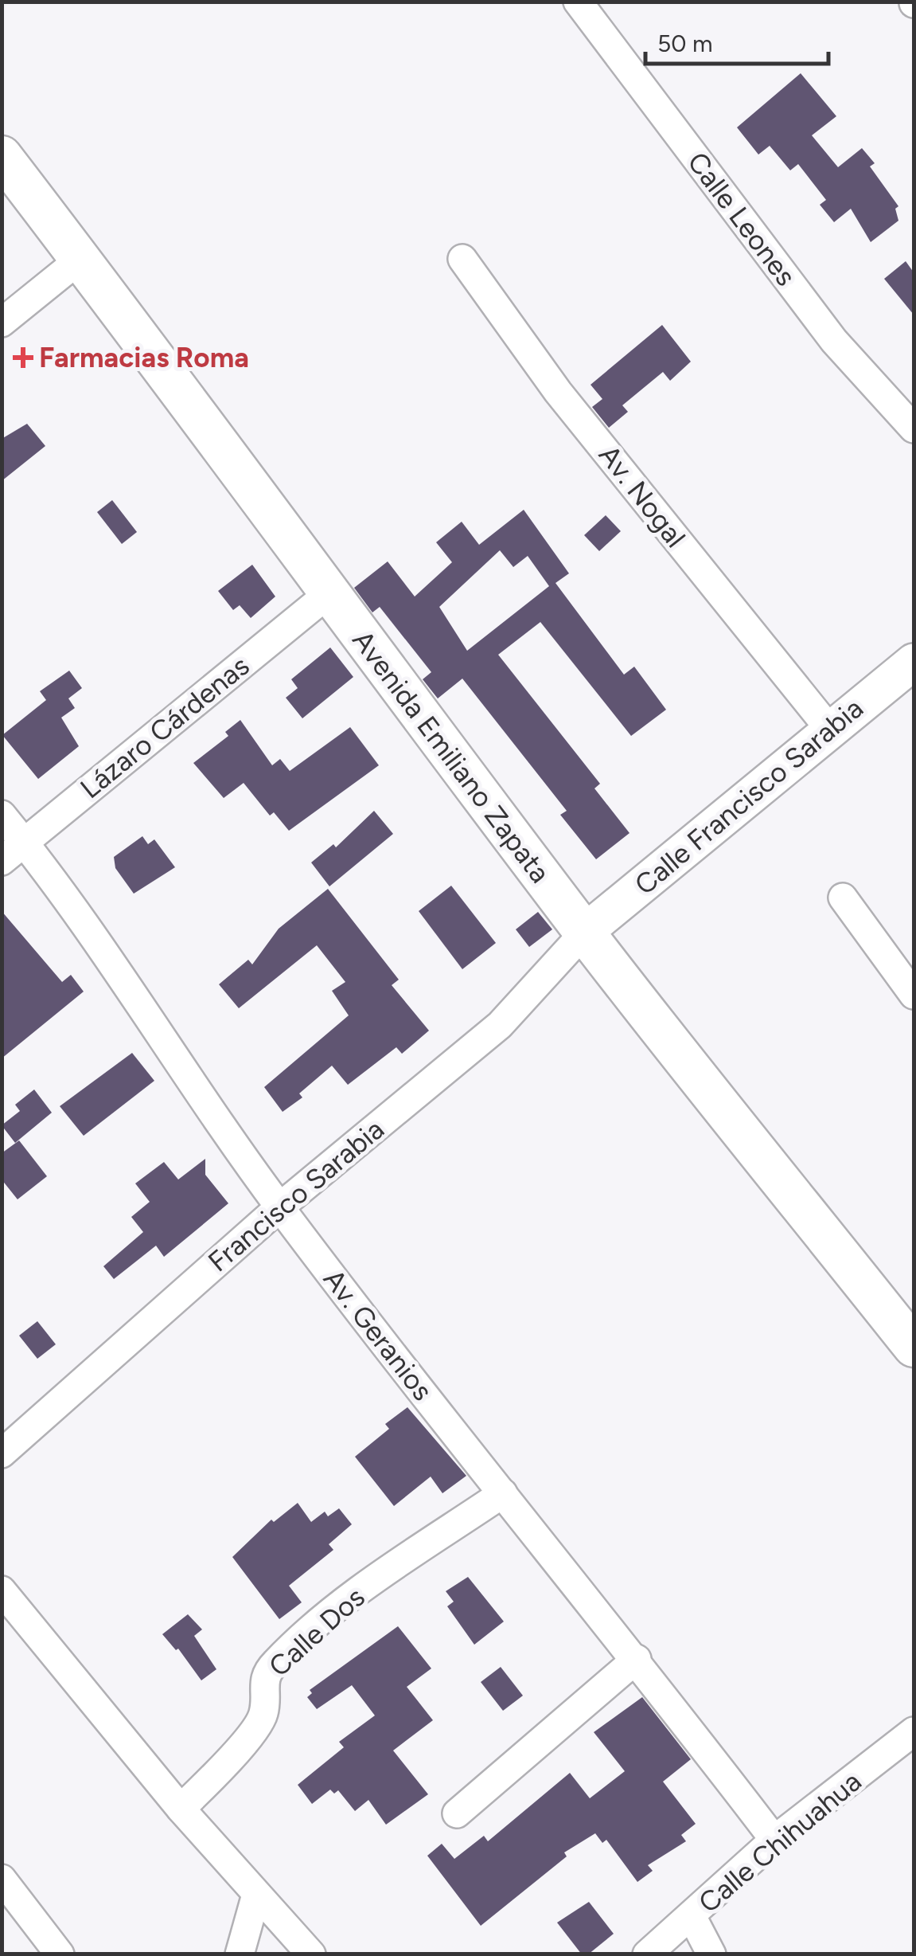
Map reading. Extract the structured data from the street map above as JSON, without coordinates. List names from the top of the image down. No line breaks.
{"streets":{"main road":["Avenida Emiliano Zapata"],"street":["Calle Leones","Av. Nogal","Lázaro Cárdenas","Calle Francisco Sarabia","Francisco Sarabia","Av. Geranios","Calle Dos","Calle Chihuahua"]},"crossings":[["Av. Nogal","Calle Francisco Sarabia"],["Lázaro Cárdenas","Avenida Emiliano Zapata"],["Lázaro Cárdenas","Av. Geranios"],["Avenida Emiliano Zapata","Calle Francisco Sarabia"],["Avenida Emiliano Zapata","Francisco Sarabia"],["Calle Francisco Sarabia","Francisco Sarabia"],["Francisco Sarabia","Av. Geranios"],["Av. Geranios","Calle Dos"],["Av. Geranios","Calle Chihuahua"]],"places":{"health":["Farmacias Roma"]},"scale_bar":"50 m"}
